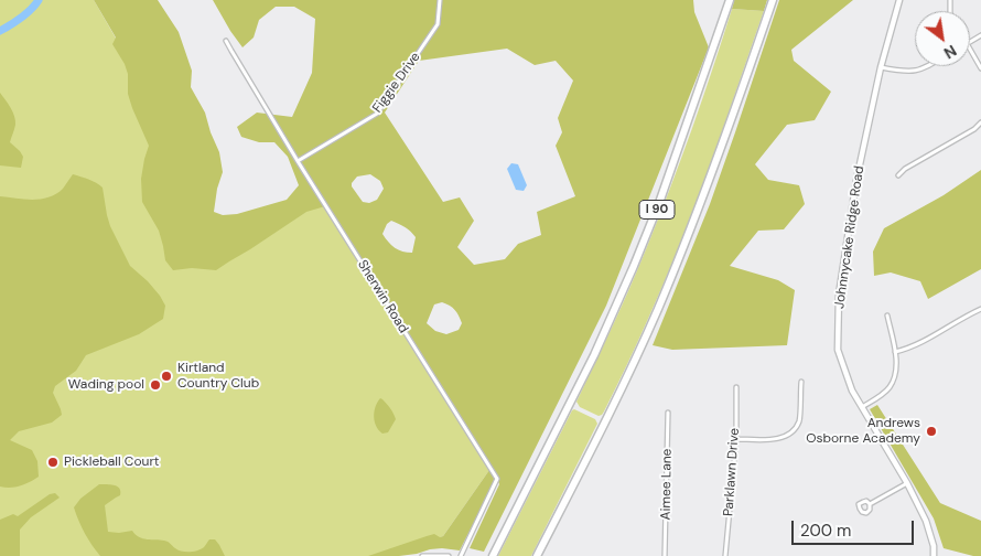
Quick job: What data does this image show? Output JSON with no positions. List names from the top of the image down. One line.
{"streets":{"highway":["I 90"],"main road":["Johnnycake Ridge Road"],"street":["Figgie Drive","Sherwin Road","Parklawn Drive","Aimee Lane"]},"crossings":[["Figgie Drive","Sherwin Road"]],"places":["Kirtland Country Club","Wading pool","Andrews Osborne Academy","Pickleball Court"],"scale_bar":"200 m","north":"bottom right"}
